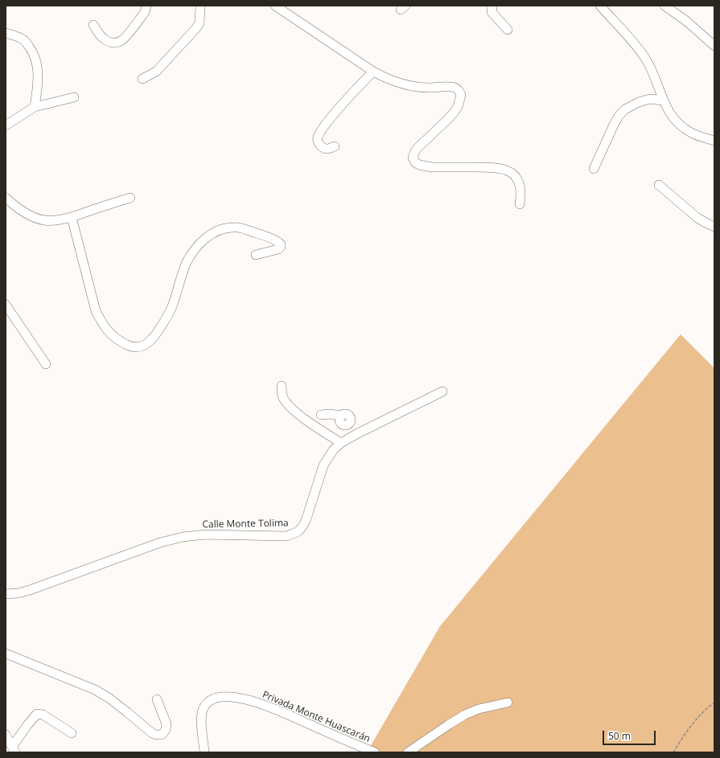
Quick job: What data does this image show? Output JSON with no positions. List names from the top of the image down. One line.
{"streets":{"street":["Calle Monte Tolima","Privada Monte Huascarán"]},"scale_bar":"50 m"}
